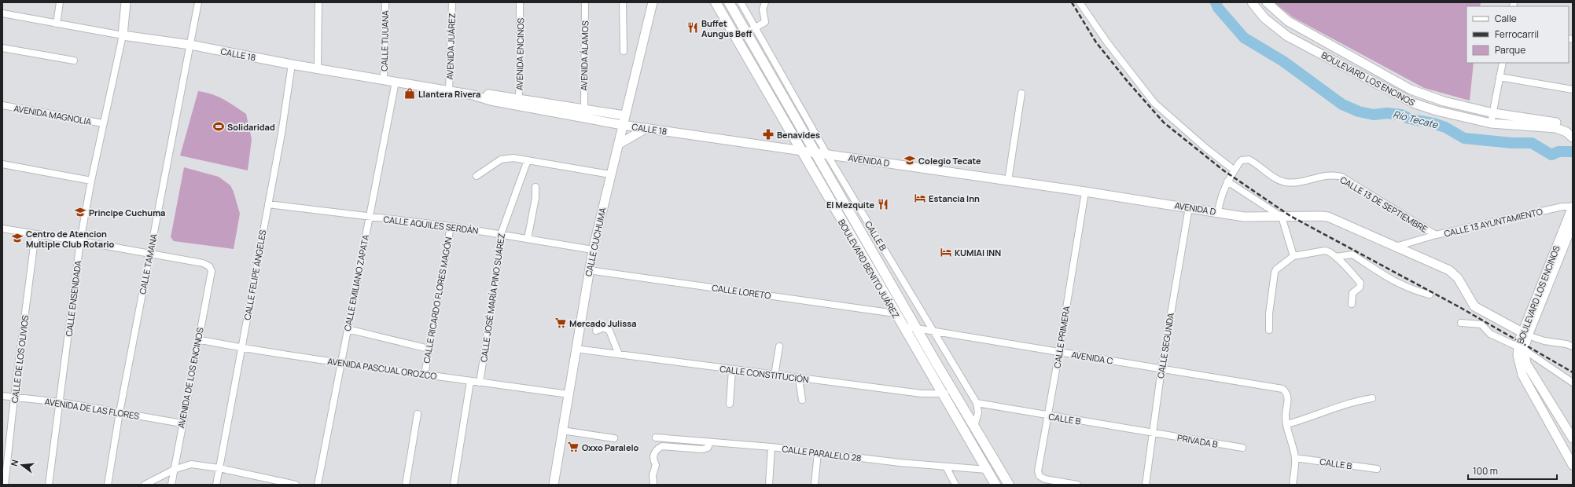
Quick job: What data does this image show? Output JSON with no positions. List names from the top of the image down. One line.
{"streets":{"main road":["BOULEVARD BENITO JUÁREZ"],"street":["CALLE TIJUANA","AVENIDA JUÁREZ","CALLE 18","AVENIDA ENCINOS","AVENIDA ÁLAMOS","BOULEVARD LOS ENCINOS","AVENIDA MAGNOLIA","AVENIDA D","CALLE 13 DE SEPTIEMBRE","CALLE 13 AYUNTAMIENTO","CALLE AQUILES SERDÁN","CALLE B","CALLE CUCHUMA","CALLE TAMANA","CALLE FELIPE ÁNGELES","CALLE EMILIANO ZAPATA","CALLE LORETO","CALLE JOSÉ MARÍA PINO SUÁREZ","CALLE ENSENDADA","CALLE RICARDO FLORES MAGÓN","CALLE PRIMERA","CALLE SEGUNDA","AVENIDA C","CALLE DE LOS OLIVIOS","AVENIDA PASCUAL OROZCO","CALLE CONSTITUCIÓN","AVENIDA DE LOS ENCINOS","AVENIDA DE LAS FLORES","PRIVADA B","CALLE PARALELO 28"]},"crossings":[["CALLE TIJUANA","CALLE 18"],["AVENIDA JUÁREZ","CALLE 18"],["CALLE 18","AVENIDA ENCINOS"],["CALLE 18","AVENIDA ÁLAMOS"],["CALLE 18","AVENIDA D"],["CALLE 18","CALLE B"],["CALLE 18","CALLE CUCHUMA"],["CALLE 18","CALLE TAMANA"],["CALLE 18","BOULEVARD BENITO JUÁREZ"],["CALLE 18","CALLE FELIPE ÁNGELES"],["CALLE 18","CALLE EMILIANO ZAPATA"],["CALLE 18","CALLE ENSENDADA"],["BOULEVARD LOS ENCINOS","AVENIDA D"],["BOULEVARD LOS ENCINOS","CALLE 13 AYUNTAMIENTO"],["AVENIDA MAGNOLIA","CALLE ENSENDADA"],["AVENIDA D","CALLE 13 AYUNTAMIENTO"],["AVENIDA D","CALLE B"],["AVENIDA D","CALLE PRIMERA"],["AVENIDA D","CALLE SEGUNDA"],["CALLE 13 DE SEPTIEMBRE","CALLE 13 AYUNTAMIENTO"],["CALLE AQUILES SERDÁN","CALLE CUCHUMA"],["CALLE AQUILES SERDÁN","CALLE FELIPE ÁNGELES"],["CALLE AQUILES SERDÁN","CALLE EMILIANO ZAPATA"],["CALLE AQUILES SERDÁN","CALLE JOSÉ MARÍA PINO SUÁREZ"],["CALLE AQUILES SERDÁN","CALLE RICARDO FLORES MAGÓN"],["CALLE B","CALLE PRIMERA"],["CALLE B","CALLE SEGUNDA"],["CALLE B","AVENIDA C"],["CALLE B","PRIVADA B"],["CALLE CUCHUMA","CALLE LORETO"],["CALLE CUCHUMA","AVENIDA PASCUAL OROZCO"],["CALLE CUCHUMA","CALLE CONSTITUCIÓN"],["CALLE TAMANA","AVENIDA DE LOS ENCINOS"],["CALLE TAMANA","AVENIDA DE LAS FLORES"],["BOULEVARD BENITO JUÁREZ","CALLE LORETO"],["BOULEVARD BENITO JUÁREZ","AVENIDA C"],["BOULEVARD BENITO JUÁREZ","CALLE CONSTITUCIÓN"],["BOULEVARD BENITO JUÁREZ","CALLE PARALELO 28"],["CALLE FELIPE ÁNGELES","AVENIDA PASCUAL OROZCO"],["CALLE EMILIANO ZAPATA","AVENIDA PASCUAL OROZCO"],["CALLE JOSÉ MARÍA PINO SUÁREZ","AVENIDA PASCUAL OROZCO"],["CALLE ENSENDADA","AVENIDA DE LAS FLORES"],["CALLE RICARDO FLORES MAGÓN","AVENIDA PASCUAL OROZCO"],["CALLE PRIMERA","AVENIDA C"],["CALLE SEGUNDA","AVENIDA C"],["CALLE SEGUNDA","PRIVADA B"],["CALLE DE LOS OLIVIOS","AVENIDA DE LAS FLORES"],["AVENIDA PASCUAL OROZCO","AVENIDA DE LOS ENCINOS"],["AVENIDA DE LOS ENCINOS","AVENIDA DE LAS FLORES"]],"water":["Río Tecate"],"places":{"restaurant":["Buffet Aungus Beff","El Mezquite"],"shop":["Llantera Rivera"],"sports":["Solidaridad"],"pharmacy":["Benavides"],"school or university":["Colegio Tecate","Principe Cuchuma","Centro de Atencion Multiple Club Rotario"],"hotel":["Estancia Inn","KUMIAI INN"],"supermarket":["Mercado Julissa","Oxxo Paralelo"]},"legend":["Calle","Ferrocarril","Parque"],"scale_bar":"100 m","north":"left"}
